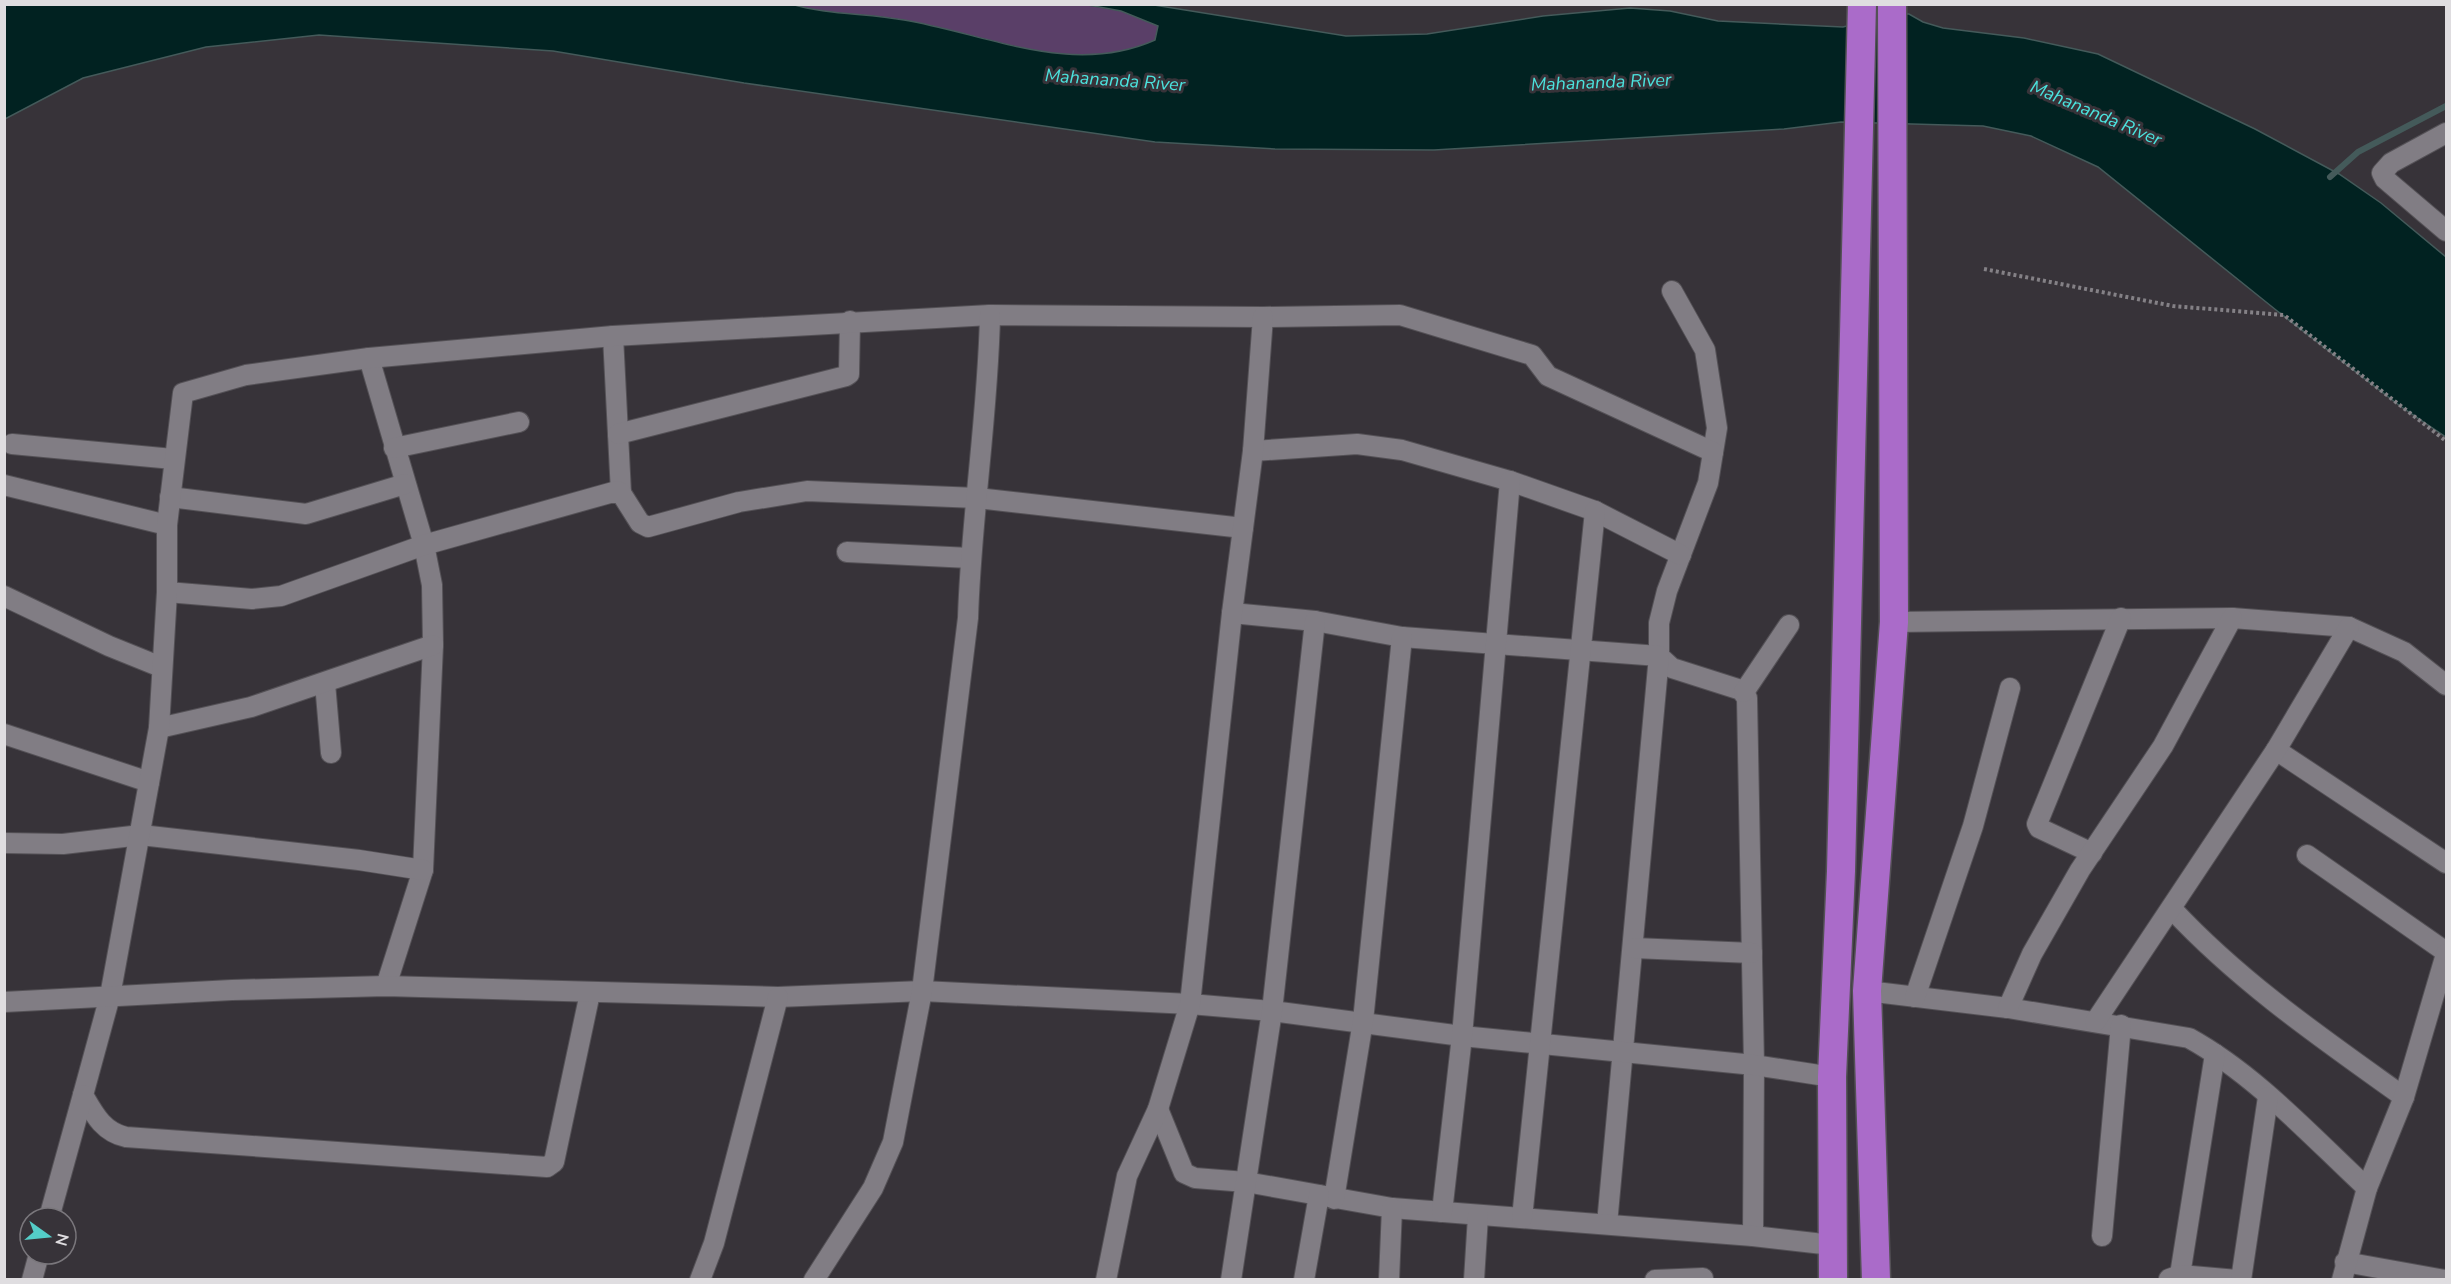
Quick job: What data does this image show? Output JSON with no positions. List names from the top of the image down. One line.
{"water":["Mahananda River"],"north":"right"}
